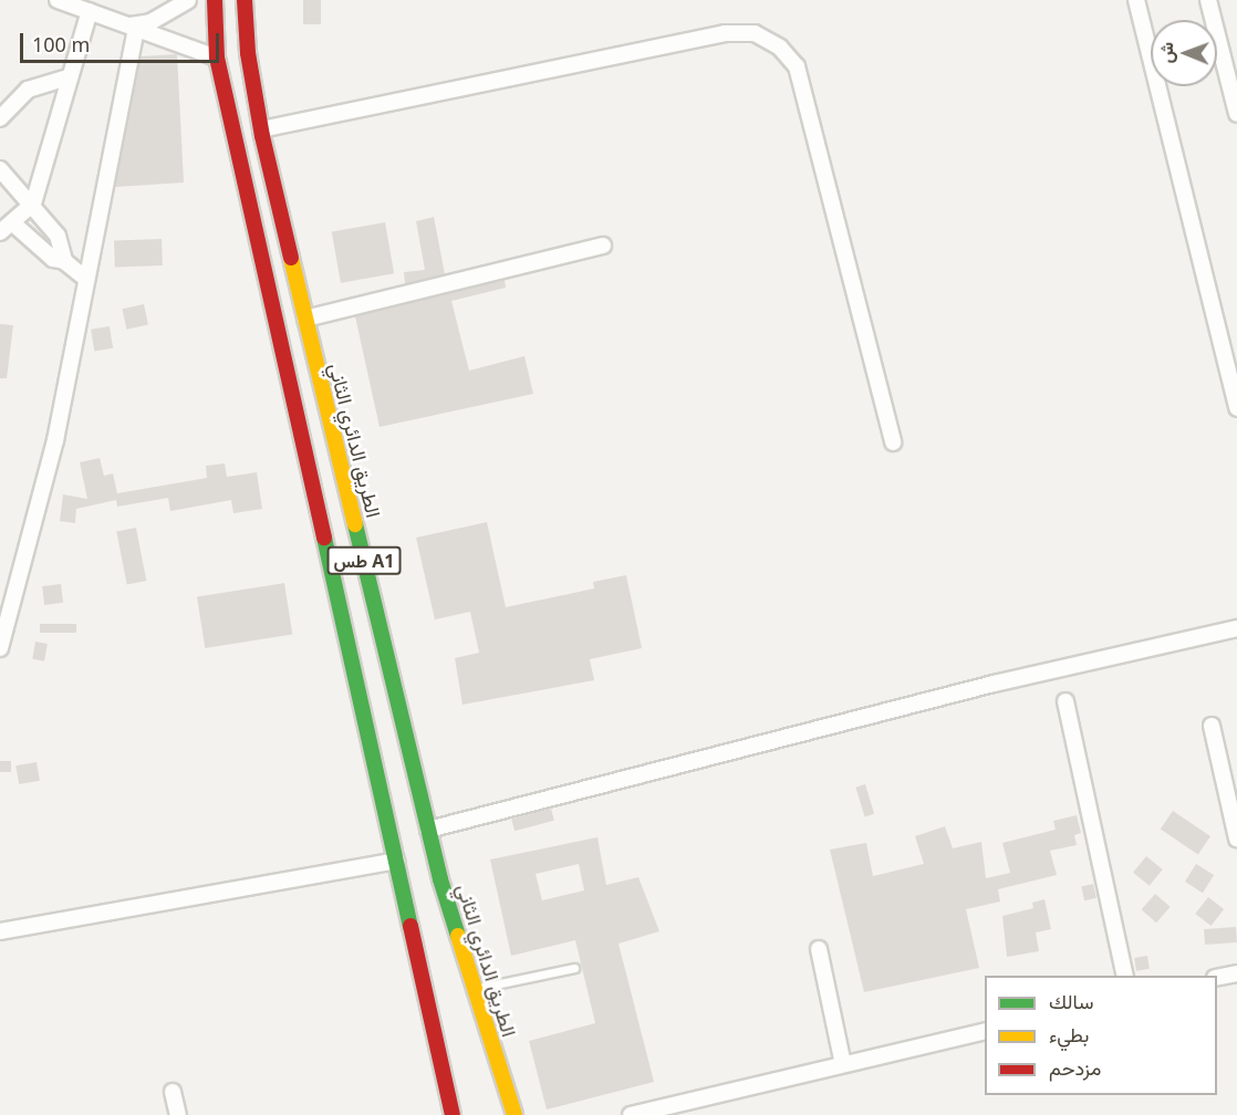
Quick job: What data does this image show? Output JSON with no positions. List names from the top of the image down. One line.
{"streets":{"highway":["الطريق الدائري الثاني","طس A1"]},"legend":["سالك","بطيء","مزدحم"],"scale_bar":"100 m","north":"left"}
